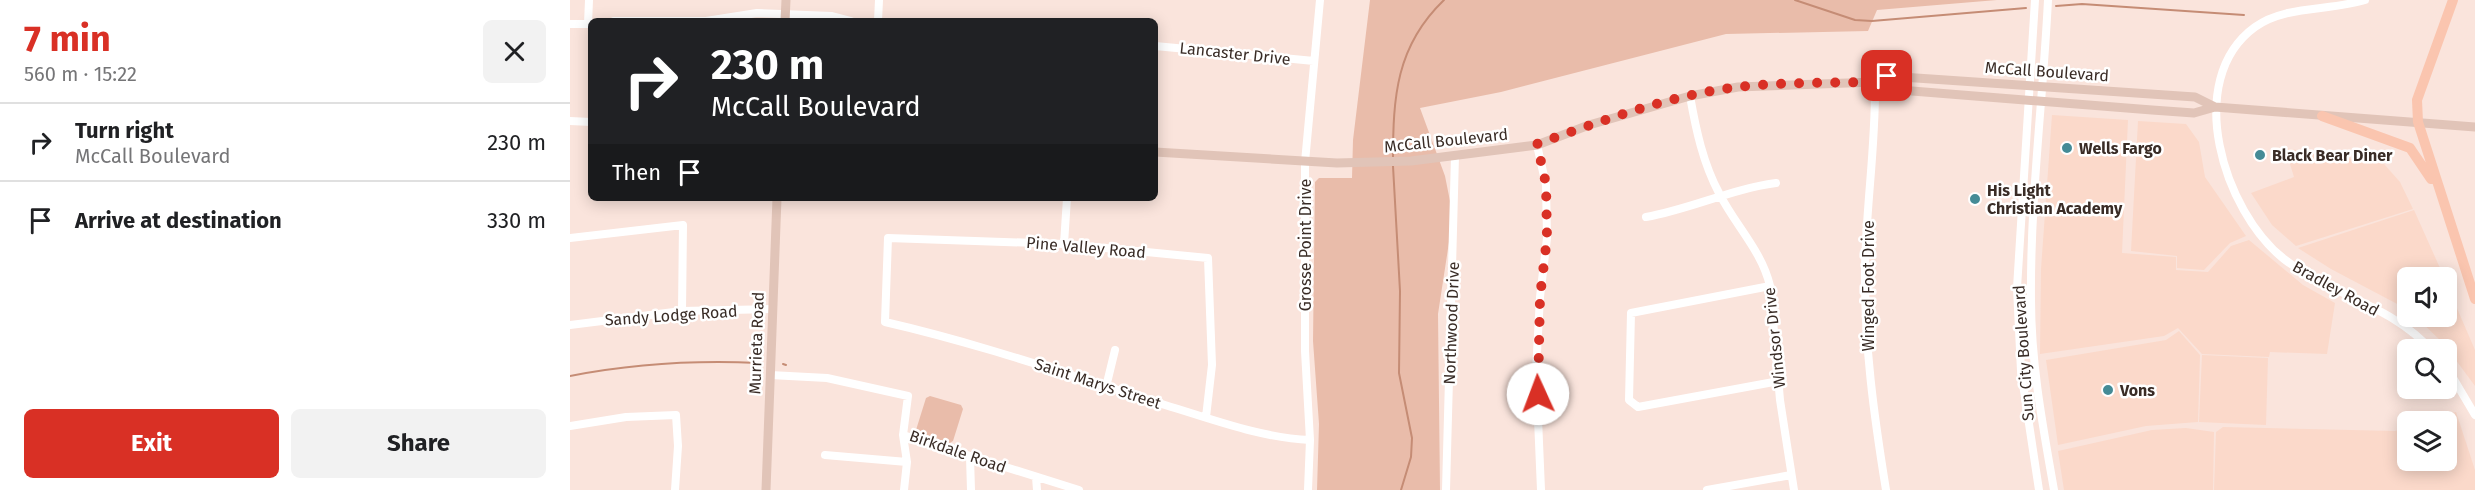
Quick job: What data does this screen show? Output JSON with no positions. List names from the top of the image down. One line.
{"streets":{"main road":["McCall Boulevard","Murrieta Road"],"street":["Lancaster Drive","Grosse Point Drive","Pine Valley Road","Winged Foot Drive","Bradley Road","Sandy Lodge Road","Northwood Drive","Windsor Drive","Sun City Boulevard","Saint Marys Street","Birkdale Road"]},"crossings":[["Lancaster Drive","Grosse Point Drive"],["McCall Boulevard","Grosse Point Drive"],["McCall Boulevard","Winged Foot Drive"],["McCall Boulevard","Bradley Road"],["McCall Boulevard","Northwood Drive"],["McCall Boulevard","Windsor Drive"],["McCall Boulevard","Sun City Boulevard"],["Grosse Point Drive","Saint Marys Street"],["Pine Valley Road","Saint Marys Street"],["Sandy Lodge Road","Murrieta Road"],["Murrieta Road","Birkdale Road"]],"places":["Wells Fargo","Black Bear Diner","His Light Christian Academy","Vons"],"page":{"heading":["7 min","560 m · 15:22"],"turn":["230 m","McCall Boulevard"],"list":[{"name":"Turn right","note":"McCall Boulevard","value":"230 m"},{"name":"Arrive at destination","value":"330 m"}],"then":"Then","buttons":["Exit","Share"]}}
